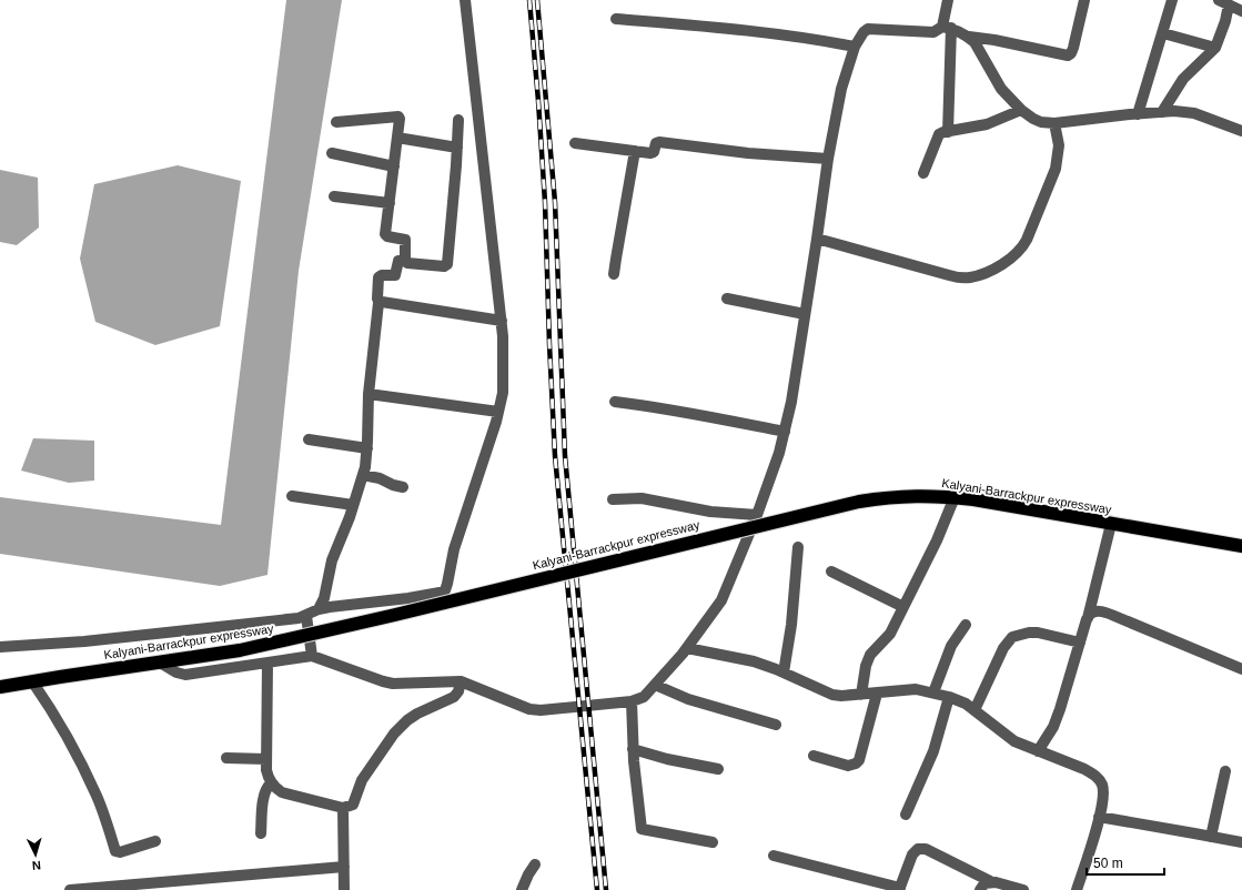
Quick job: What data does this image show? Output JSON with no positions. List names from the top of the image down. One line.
{"streets":{"highway":["Kalyani-Barrackpur expressway"]},"scale_bar":"50 m","north":"bottom"}
